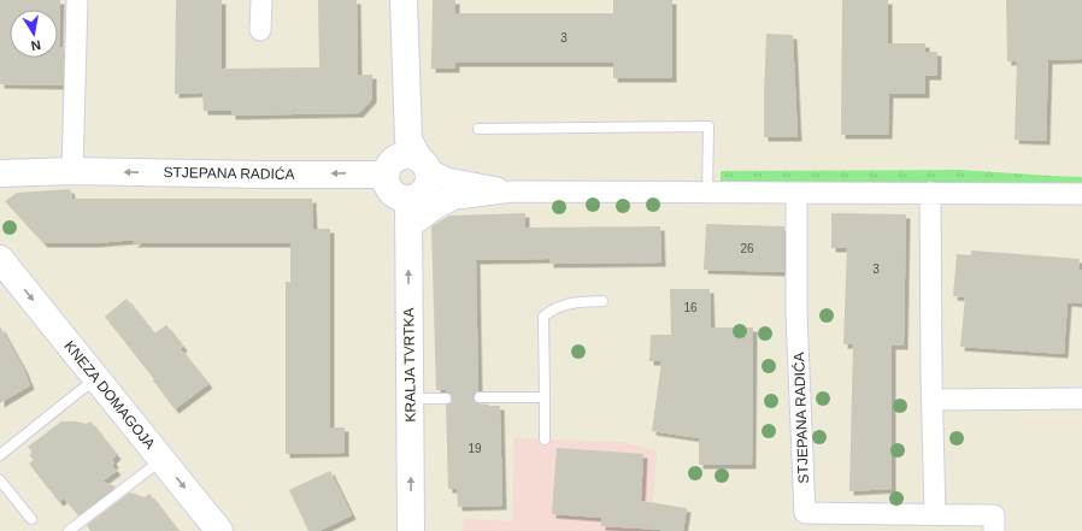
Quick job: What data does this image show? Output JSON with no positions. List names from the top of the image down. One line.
{"streets":{"street":["STJEPANA RADIĆA","KRALJA TVRTKA","KNEZA DOMAGOJA"]},"crossings":[["STJEPANA RADIĆA","KRALJA TVRTKA"]],"one_way":["KRALJA TVRTKA","KNEZA DOMAGOJA"],"house_numbers":["3","26","3","16","19"],"north":"bottom"}
